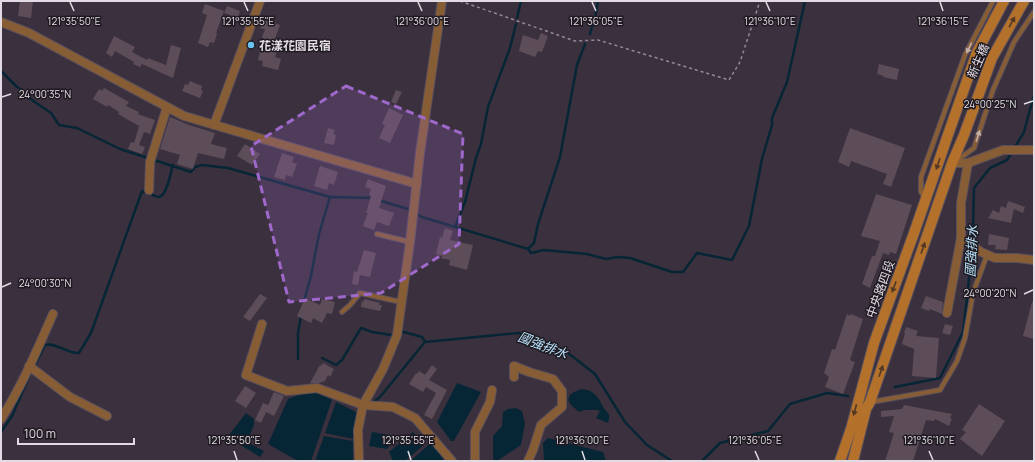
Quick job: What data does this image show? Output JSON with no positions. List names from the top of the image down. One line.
{"streets":{"street":["新生橋","中央路四段"]},"crossings":[["新生橋","中央路四段"]],"water":["國強排水"],"places":["花漾花園民宿"],"scale_bar":"100 m","coordinates":["121°36'10\"E","121°35'50\"E","121°35'55\"E","121°36'00\"E","121°36'05\"E","121°36'15\"E","24°00'35\"N","24°00'25\"N","24°00'30\"N","24°00'20\"N"]}
